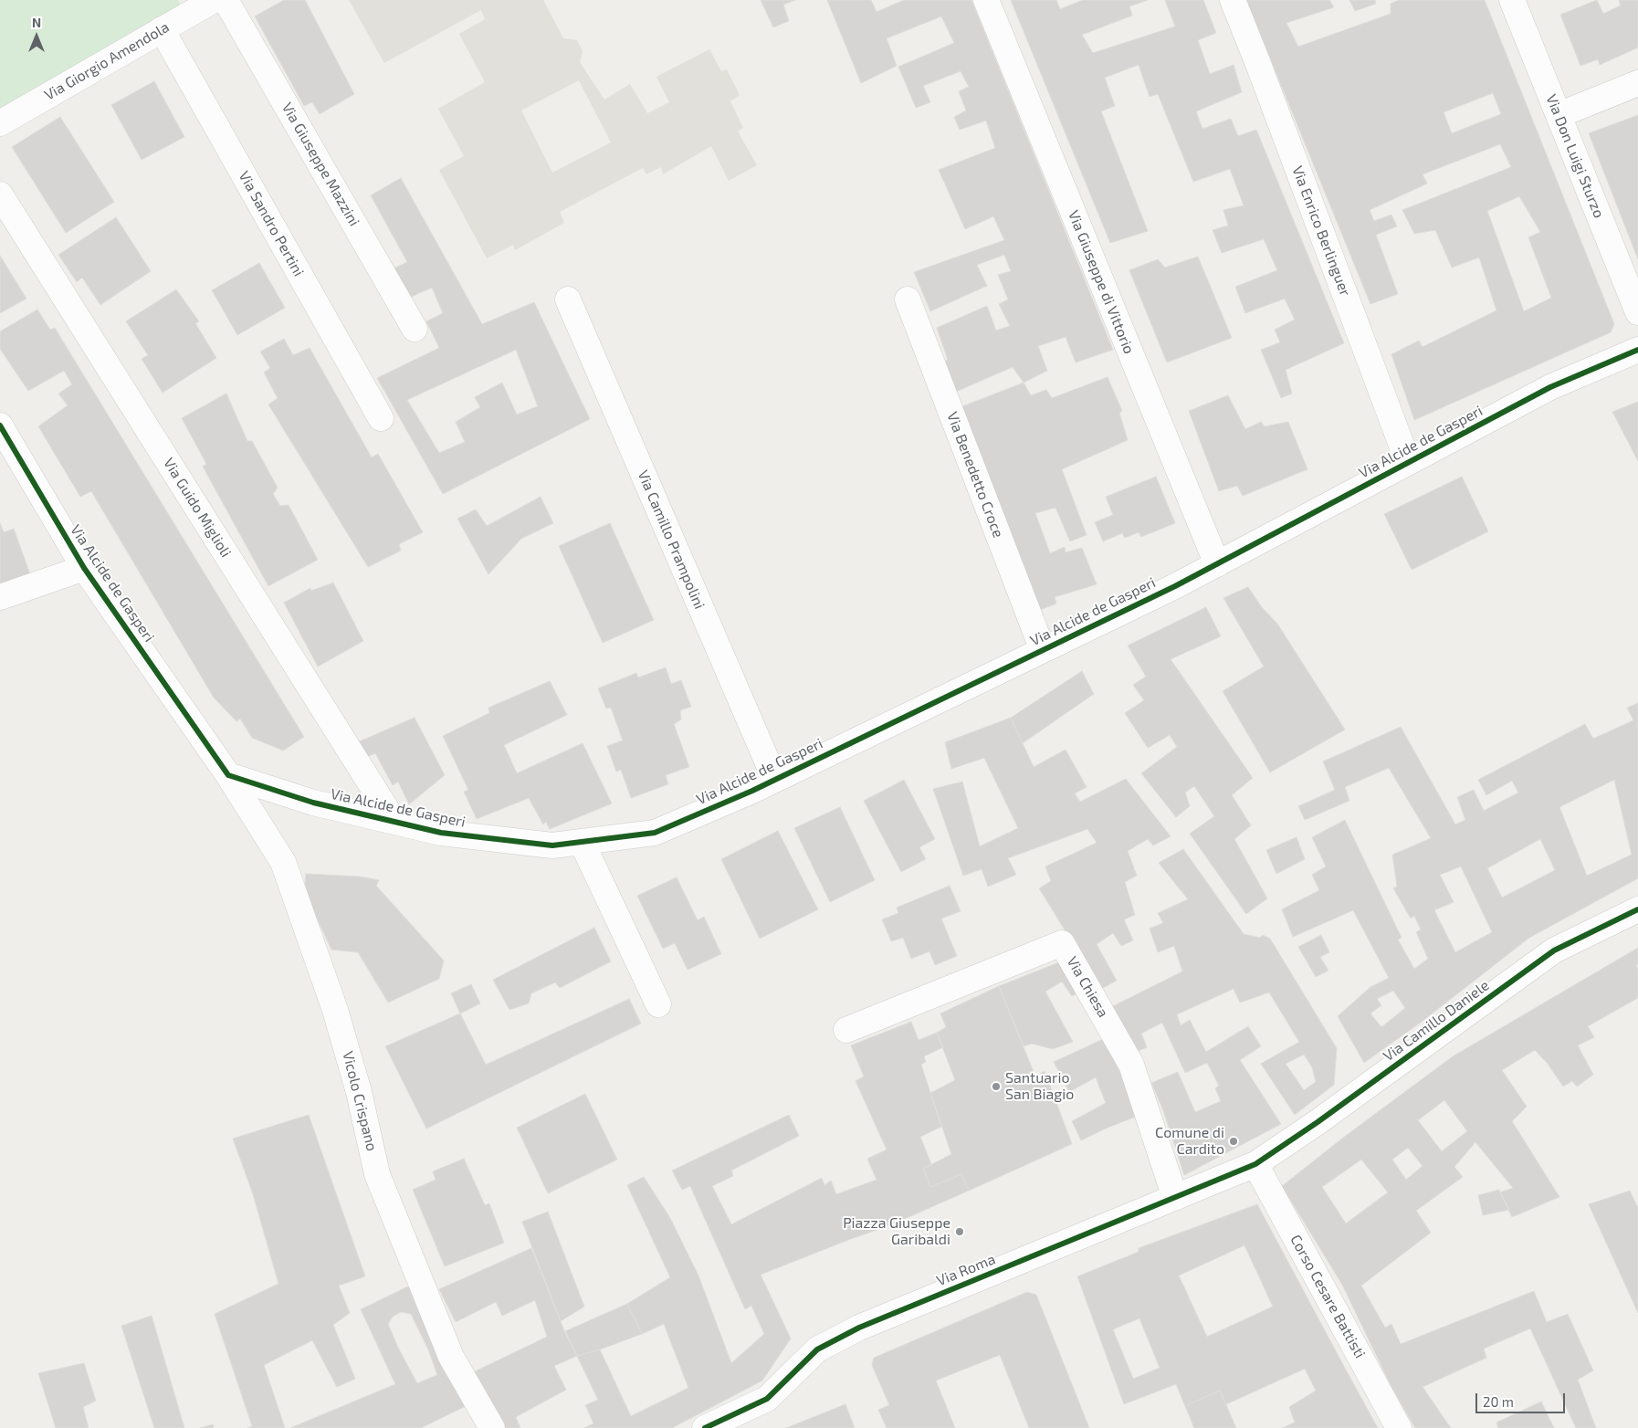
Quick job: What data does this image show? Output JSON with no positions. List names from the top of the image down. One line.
{"streets":{"street":["Via Giorgio Amendola","Via Don Luigi Sturzo","Via Giuseppe Mazzini","Via Sandro Pertini","Via Enrico Berlinguer","Via Giuseppe di Vittorio","Via Alcide de Gasperi","Via Benedetto Croce","Via Guido Miglioli","Via Camillo Prampolini","Via Chiesa","Via Camillo Daniele","Vicolo Crispano","Via Roma","Corso Cesare Battisti"]},"crossings":[["Via Giorgio Amendola","Via Sandro Pertini"],["Via Enrico Berlinguer","Via Alcide de Gasperi"],["Via Giuseppe di Vittorio","Via Alcide de Gasperi"],["Via Alcide de Gasperi","Via Benedetto Croce"],["Via Alcide de Gasperi","Via Guido Miglioli"],["Via Alcide de Gasperi","Via Camillo Prampolini"],["Via Alcide de Gasperi","Vicolo Crispano"],["Via Chiesa","Via Roma"],["Via Camillo Daniele","Via Roma"],["Via Camillo Daniele","Corso Cesare Battisti"],["Via Roma","Corso Cesare Battisti"]],"places":["Santuario San Biagio","Comune di Cardito","Piazza Giuseppe Garibaldi"],"scale_bar":"20 m","north":"top"}
